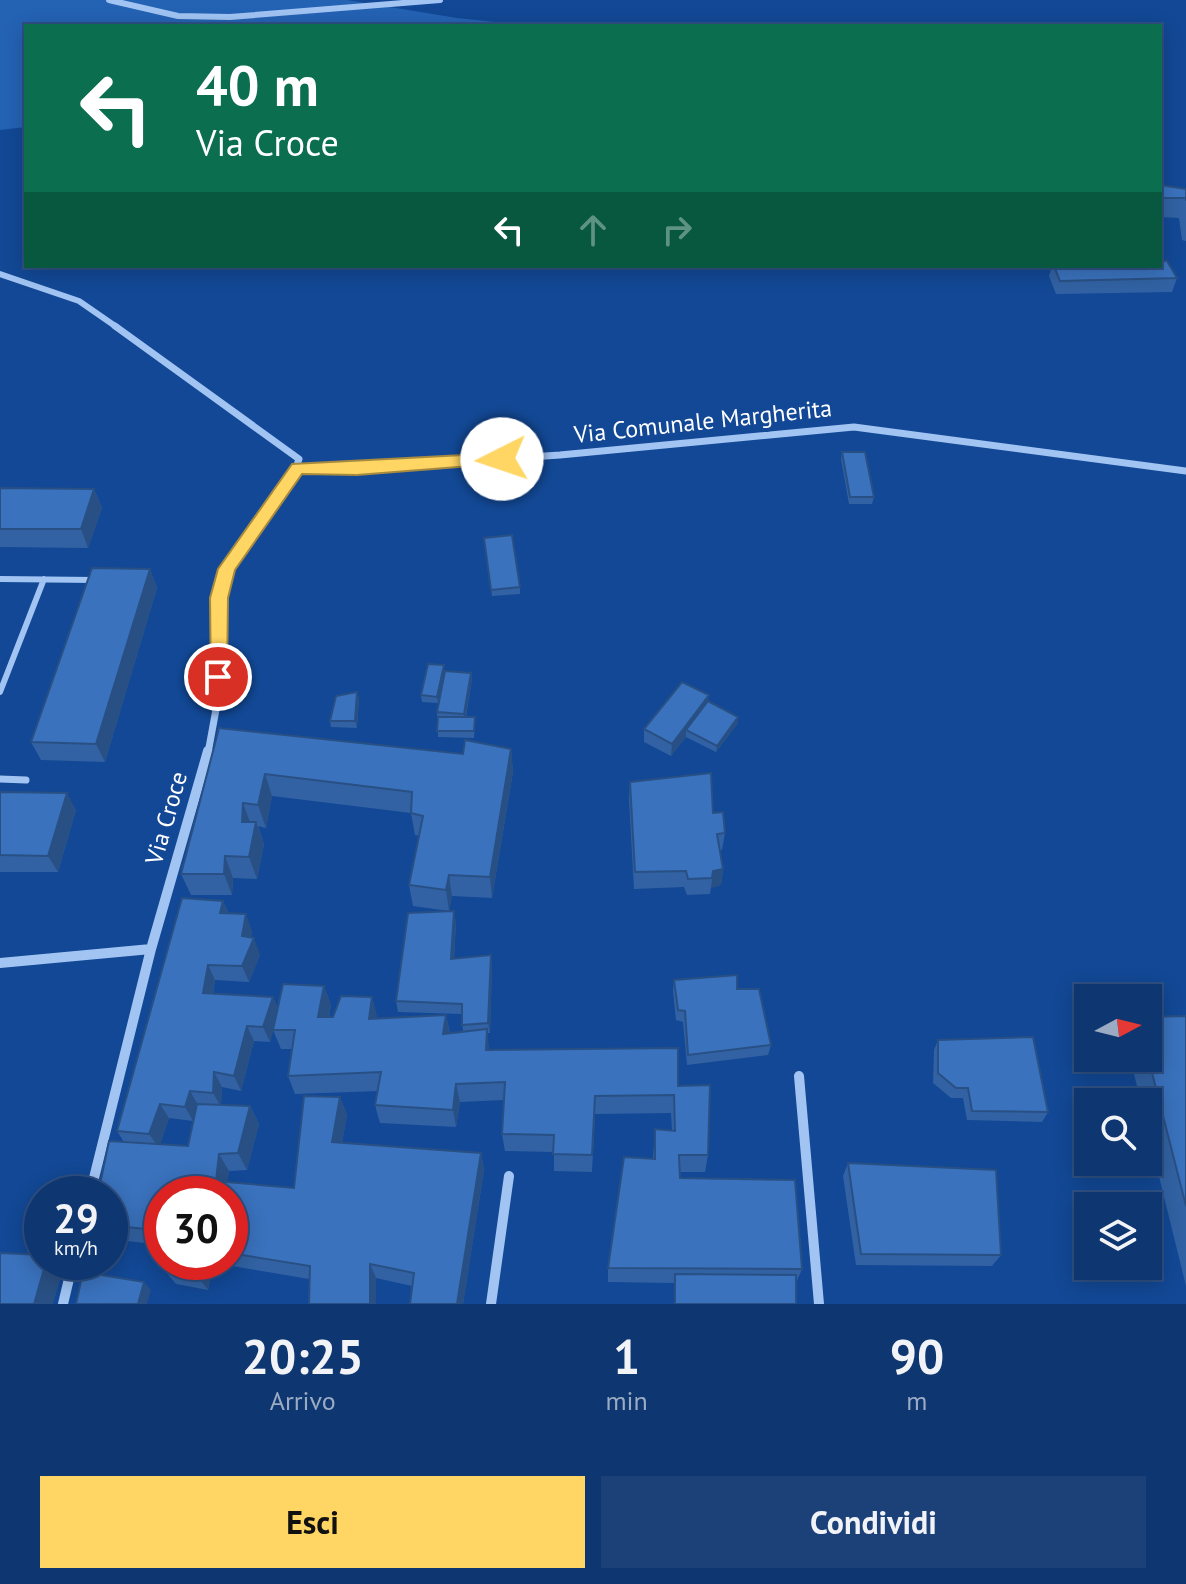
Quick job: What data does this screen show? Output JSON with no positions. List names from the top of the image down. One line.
{"streets":{"street":["Via Comunale Margherita","Via Croce"]},"crossings":[["Via Comunale Margherita","Via Croce"]],"north":"right","page":{"turn":["40 m","Via Croce"],"speed":"29 km/h","limit":"30","eta":["20:25","Arrivo","1","min","90","m"],"buttons":["Esci","Condividi"]}}
